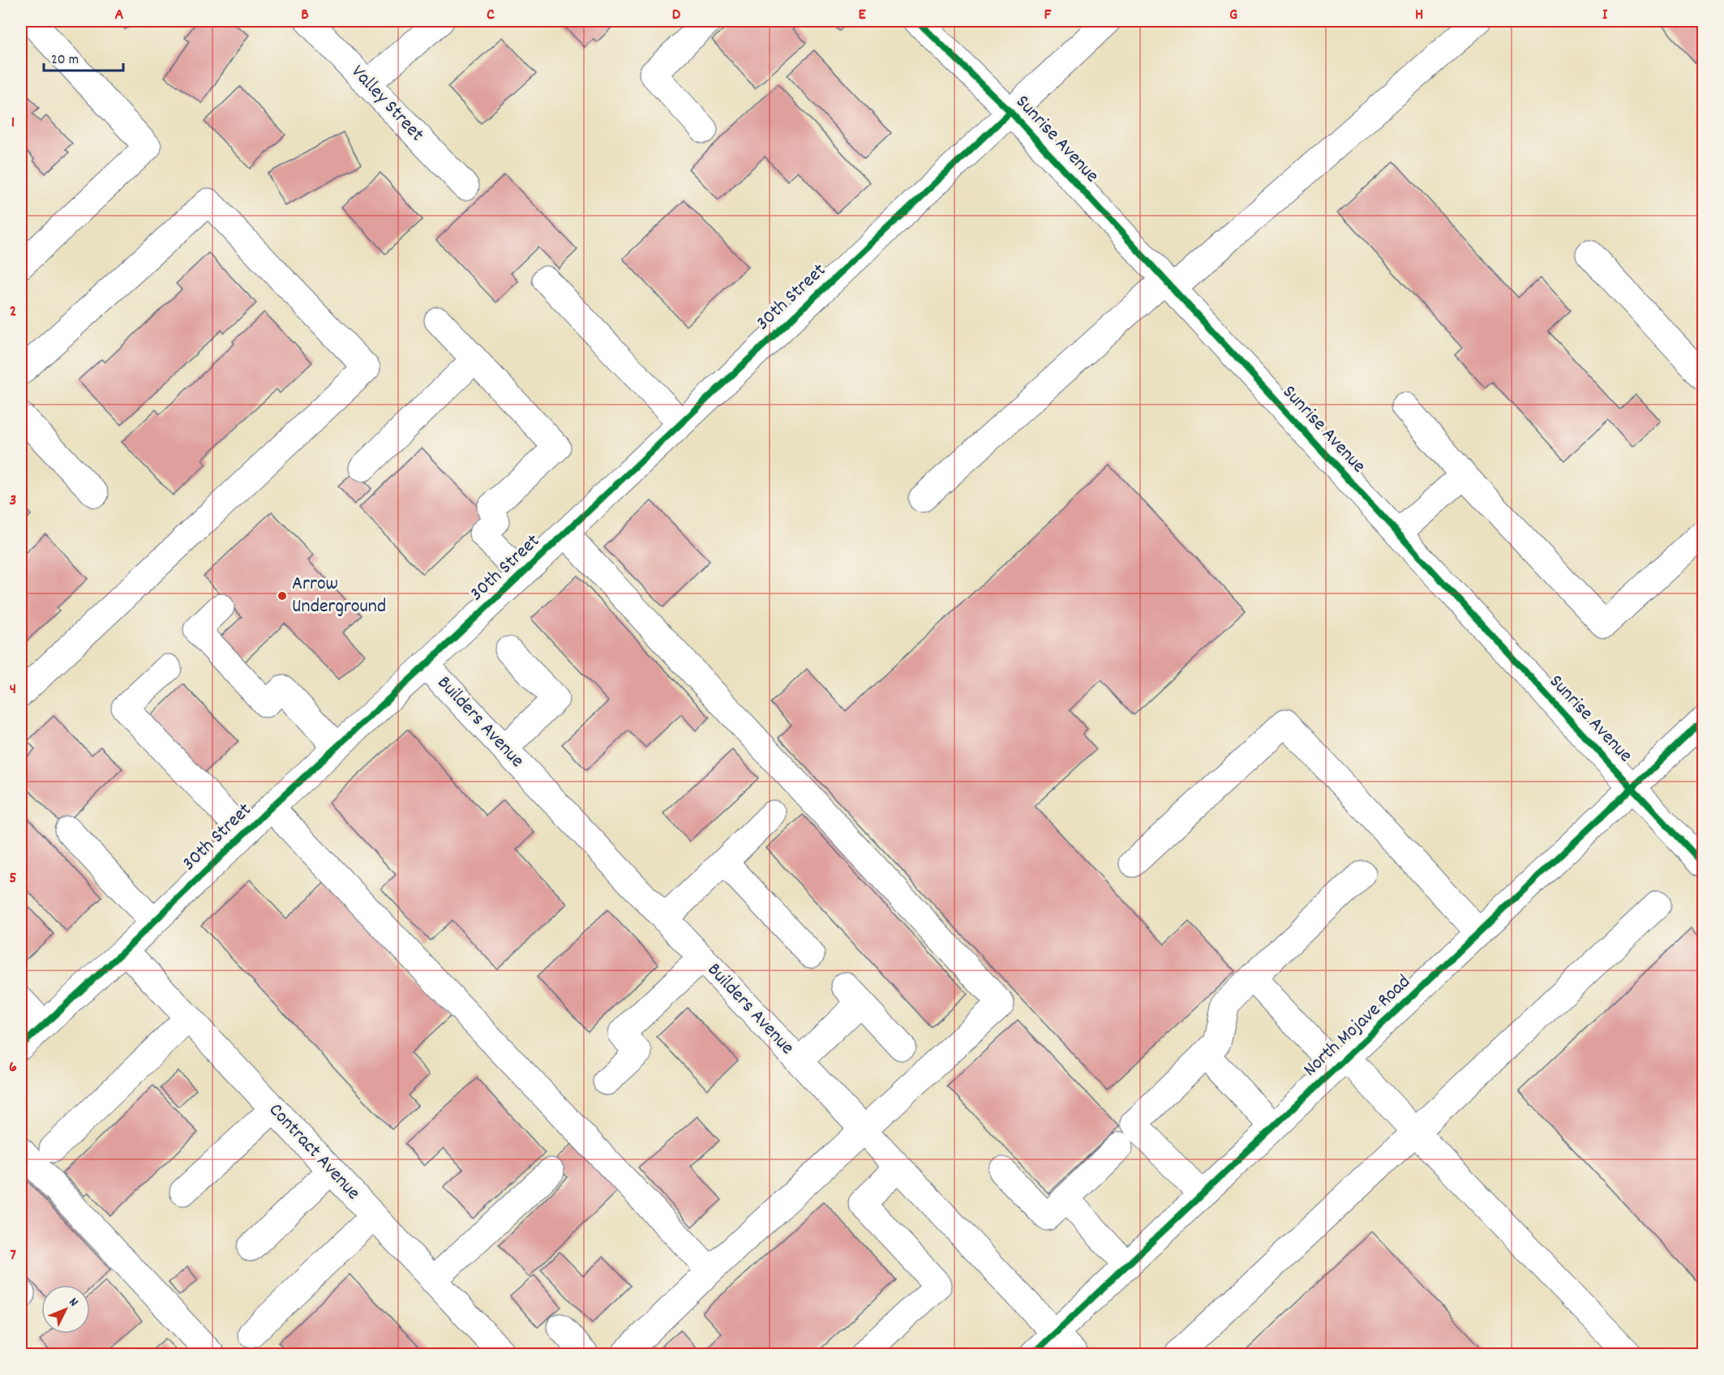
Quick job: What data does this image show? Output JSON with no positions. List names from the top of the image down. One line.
{"streets":{"street":["Valley Street","Sunrise Avenue","30th Street","Builders Avenue","North Mojave Road","Contract Avenue"]},"crossings":[["Sunrise Avenue","30th Street"],["Sunrise Avenue","North Mojave Road"],["30th Street","Builders Avenue"],["30th Street","Contract Avenue"],["Builders Avenue","North Mojave Road"]],"places":["Arrow Underground"],"scale_bar":"20 m","north":"top right","grid":{"columns":["A","B","C","D","E","F","G","H","I"],"rows":["1","2","3","4","5","6","7"]}}
